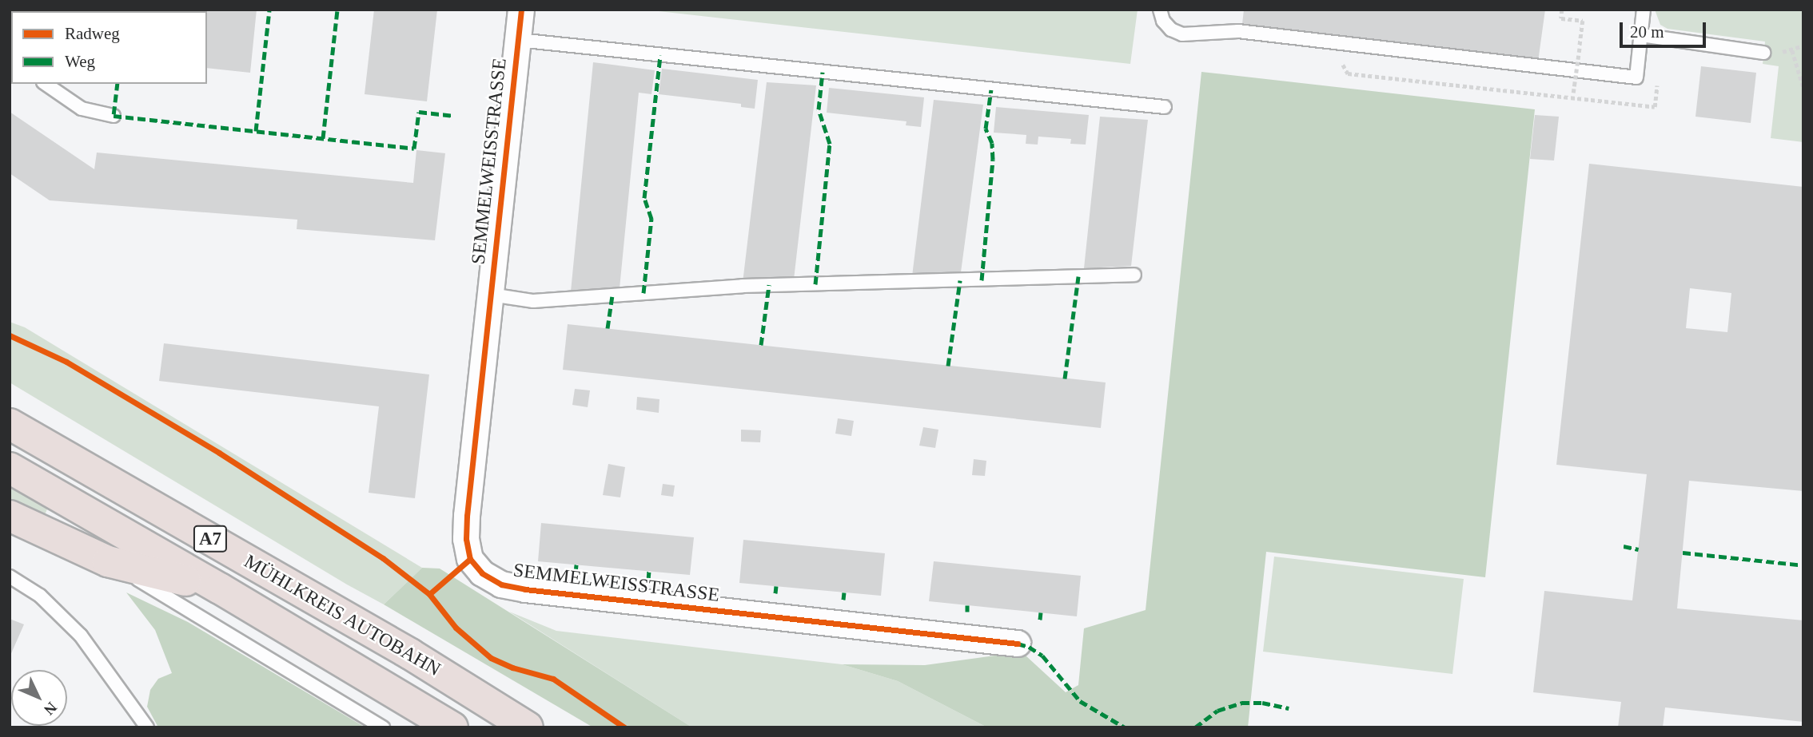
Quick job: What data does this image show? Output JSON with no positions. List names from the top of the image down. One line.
{"streets":{"highway":["A7","MÜHLKREIS AUTOBAHN"],"street":["SEMMELWEISSTRASSE"]},"legend":["Radweg","Weg"],"scale_bar":"20 m","north":"bottom right"}
